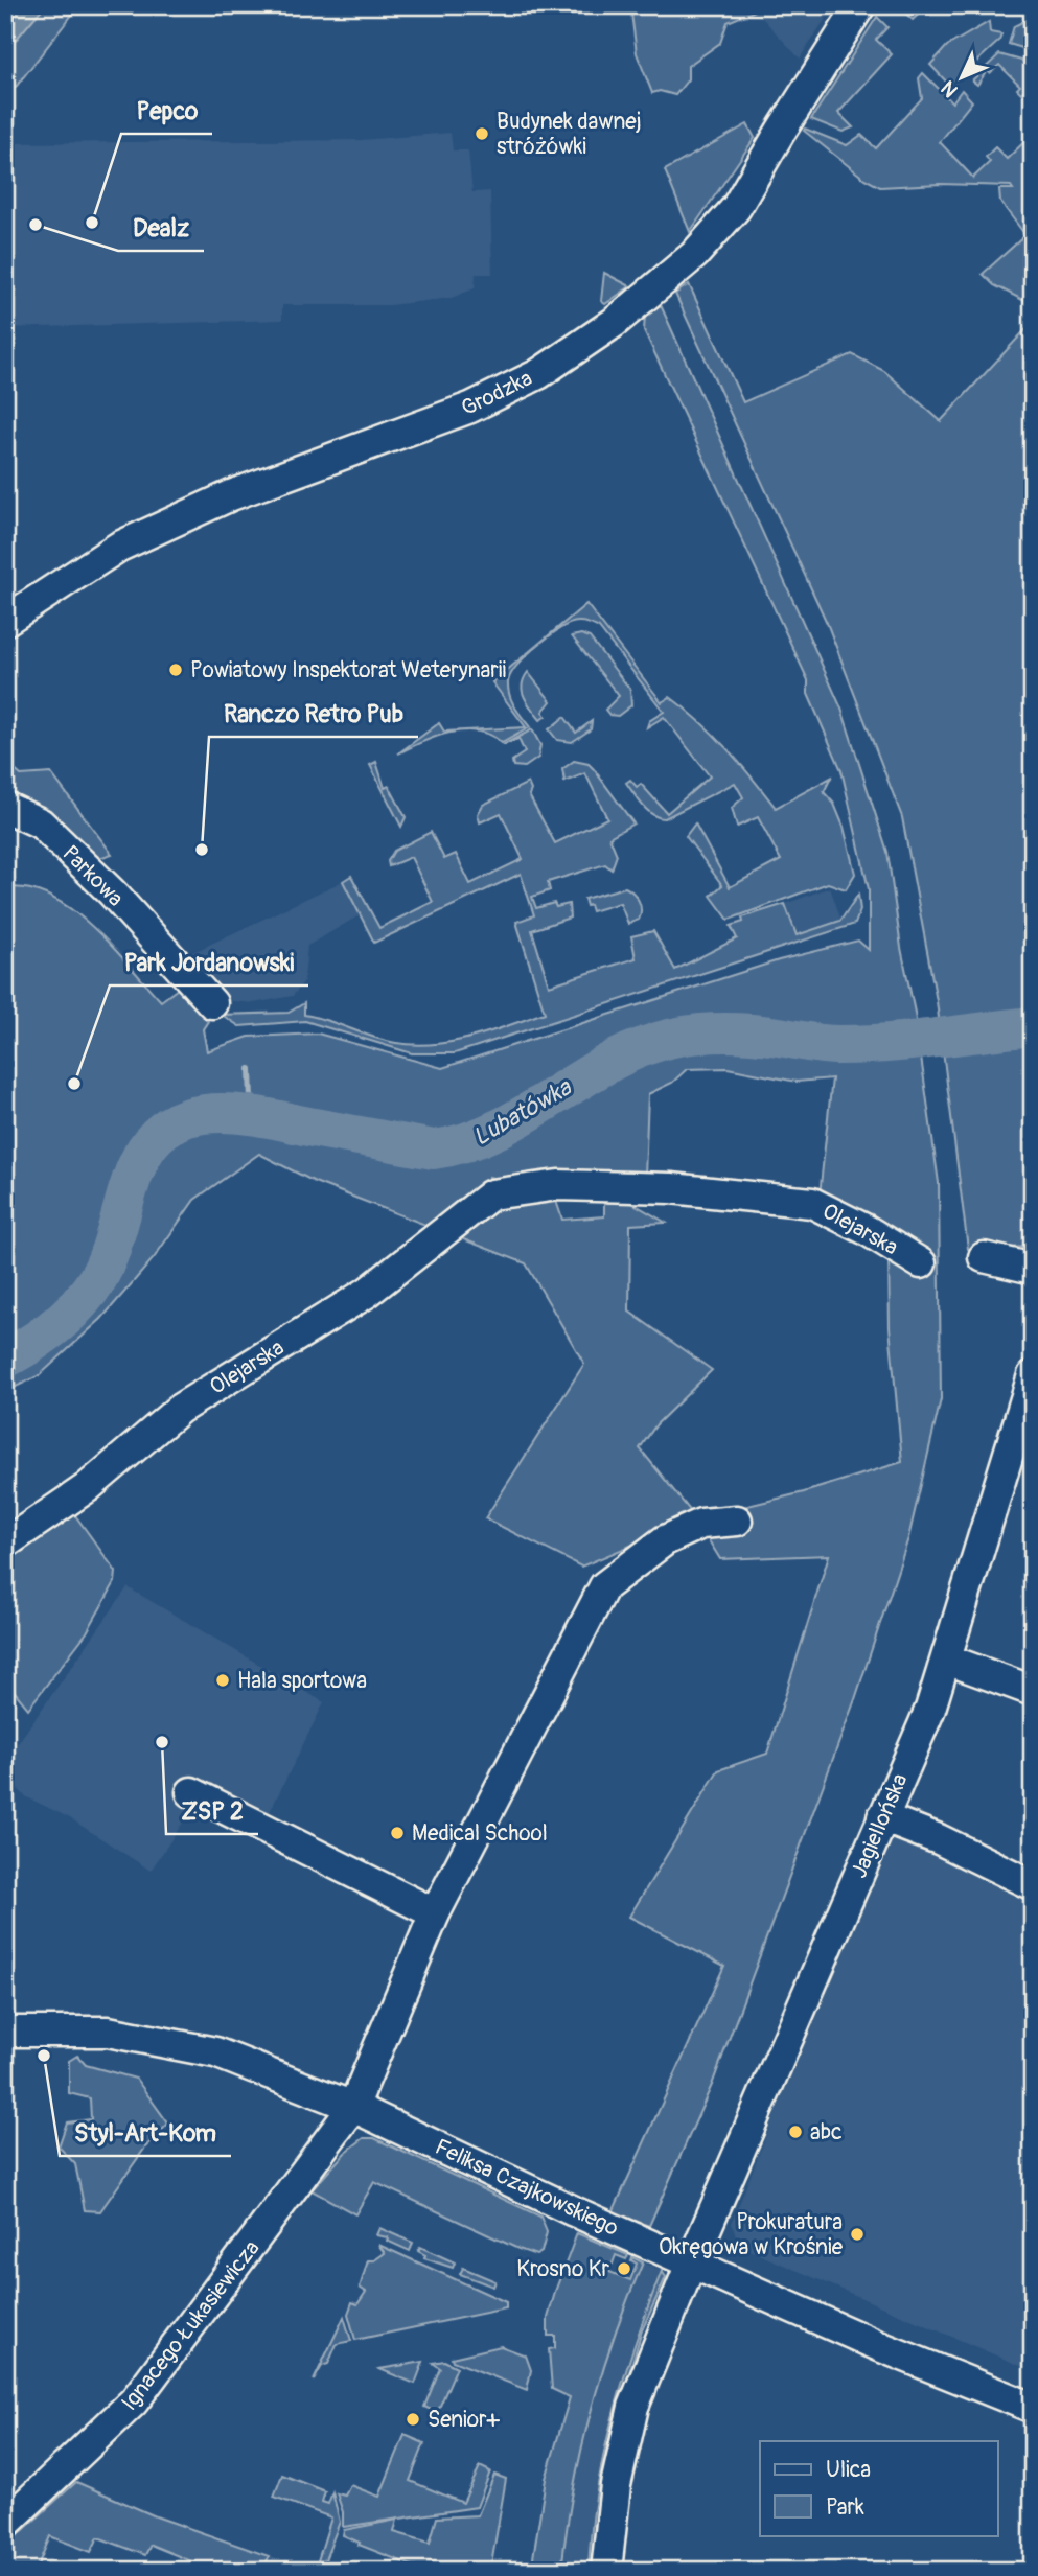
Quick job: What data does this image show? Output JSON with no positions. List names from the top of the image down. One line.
{"streets":{"street":["Grodzka","Parkowa","Olejarska","Jagiellońska","Feliksa Czajkowskiego","Ignacego Łukasiewicza"]},"crossings":[["Jagiellońska","Feliksa Czajkowskiego"],["Feliksa Czajkowskiego","Ignacego Łukasiewicza"]],"water":["Lubatówka"],"places":["Budynek dawnej stróżówki","Pepco","Dealz","Powiatowy Inspektorat Weterynarii","Ranczo Retro Pub","Park Jordanowski","Hala sportowa","ZSP 2","Medical School","Styl-Art-Kom","abc","Prokuratura Okręgowa w Krośnie","Krosno Kr","Senior+"],"legend":["Ulica","Park"],"north":"bottom left"}
